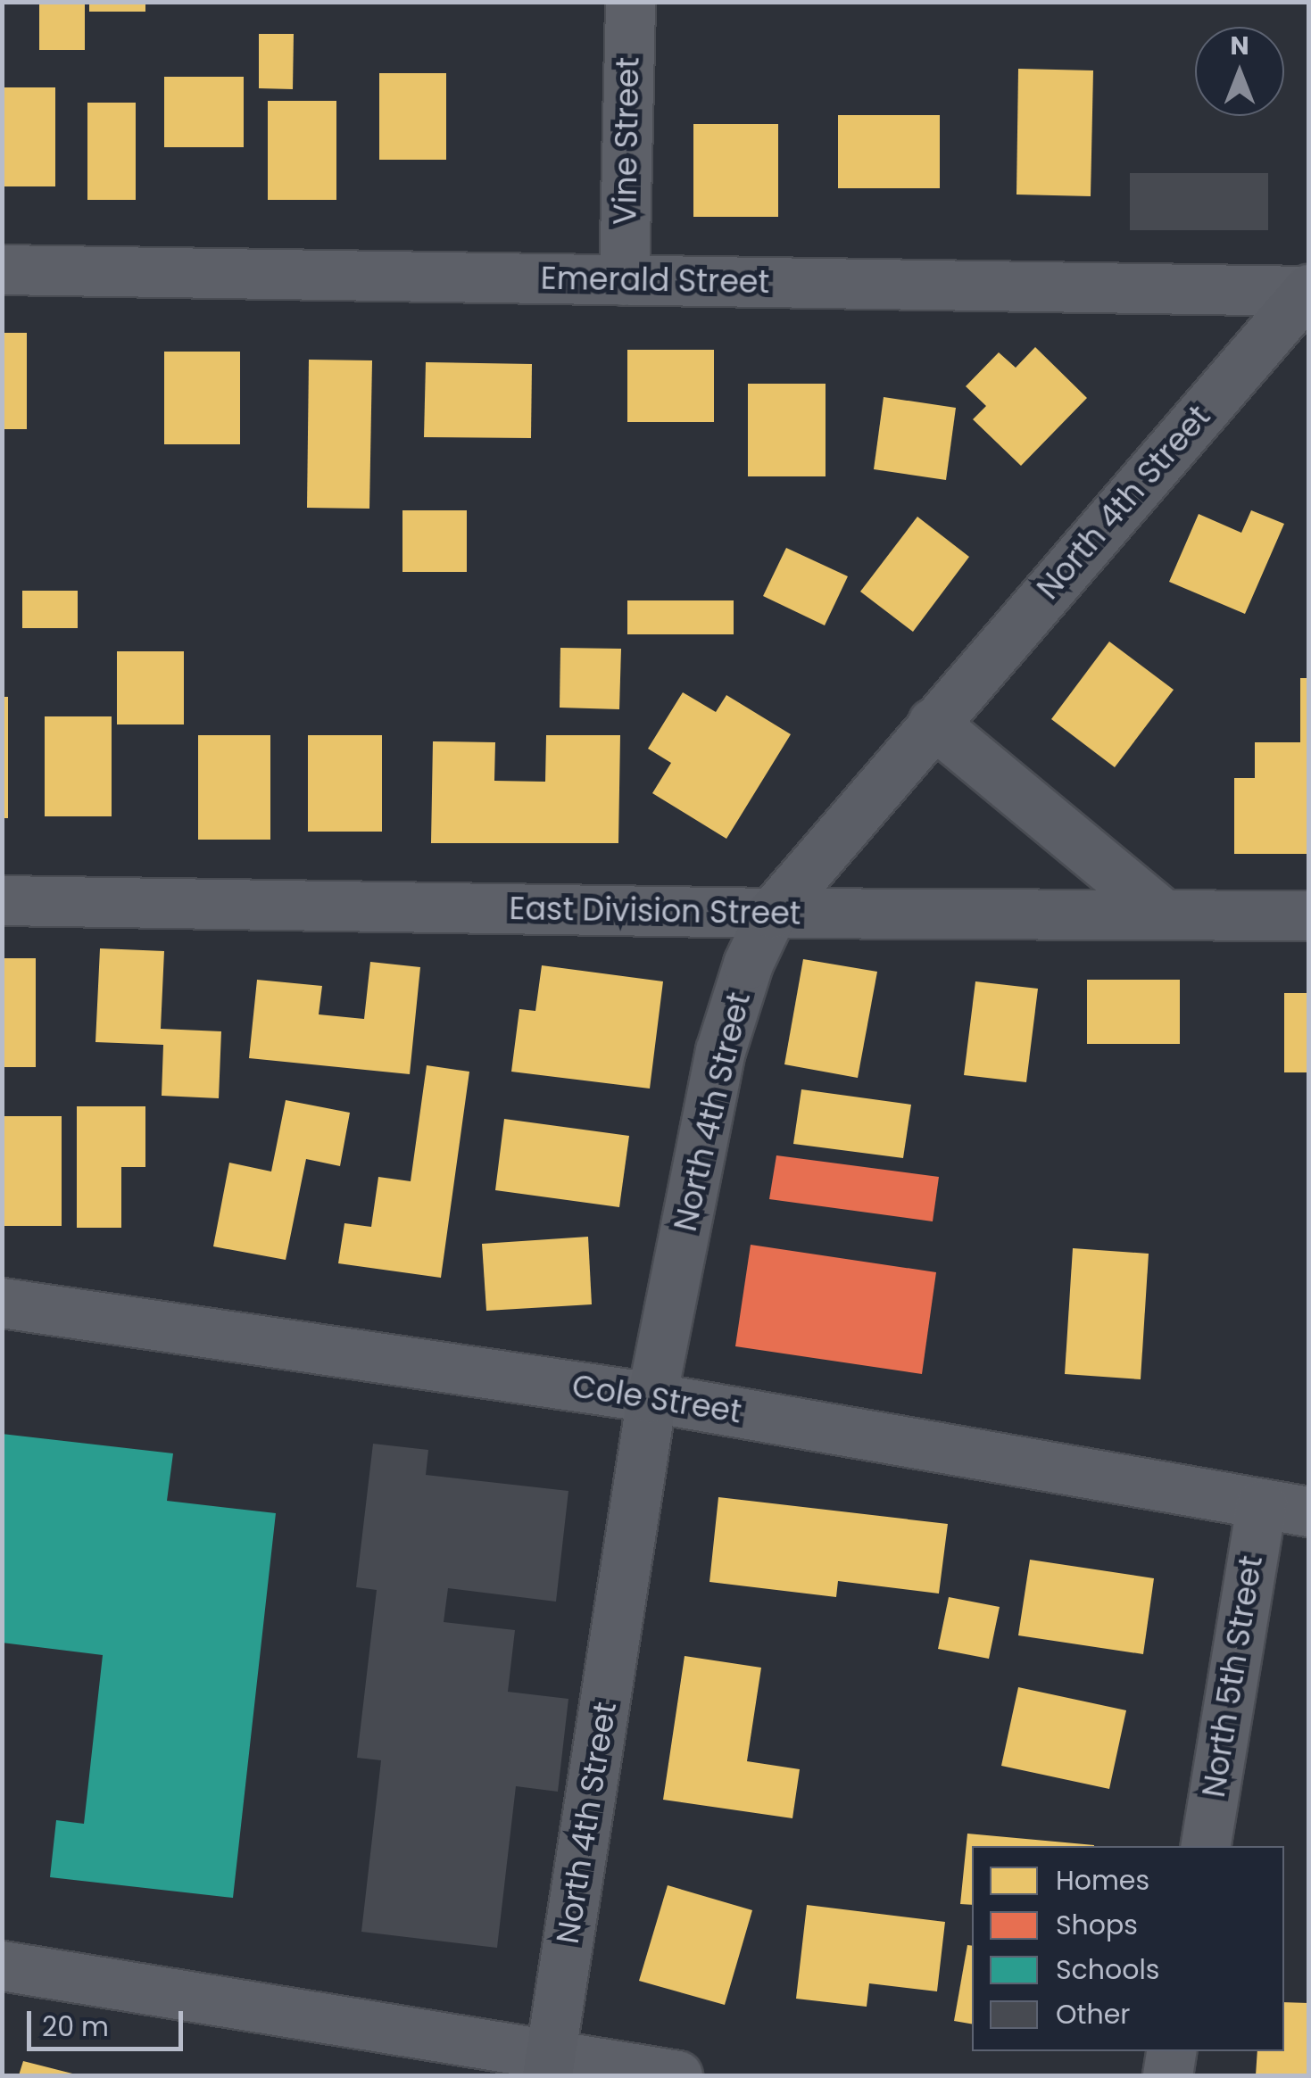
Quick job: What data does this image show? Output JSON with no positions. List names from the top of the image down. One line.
{"streets":{"street":["Vine Street","Emerald Street","North 4th Street","East Division Street","Cole Street","North 5th Street"]},"crossings":[["Vine Street","Emerald Street"],["Emerald Street","North 4th Street"],["North 4th Street","East Division Street"],["North 4th Street","Cole Street"],["Cole Street","North 5th Street"]],"legend":["Homes","Shops","Schools","Other"],"scale_bar":"20 m","north":"top"}
